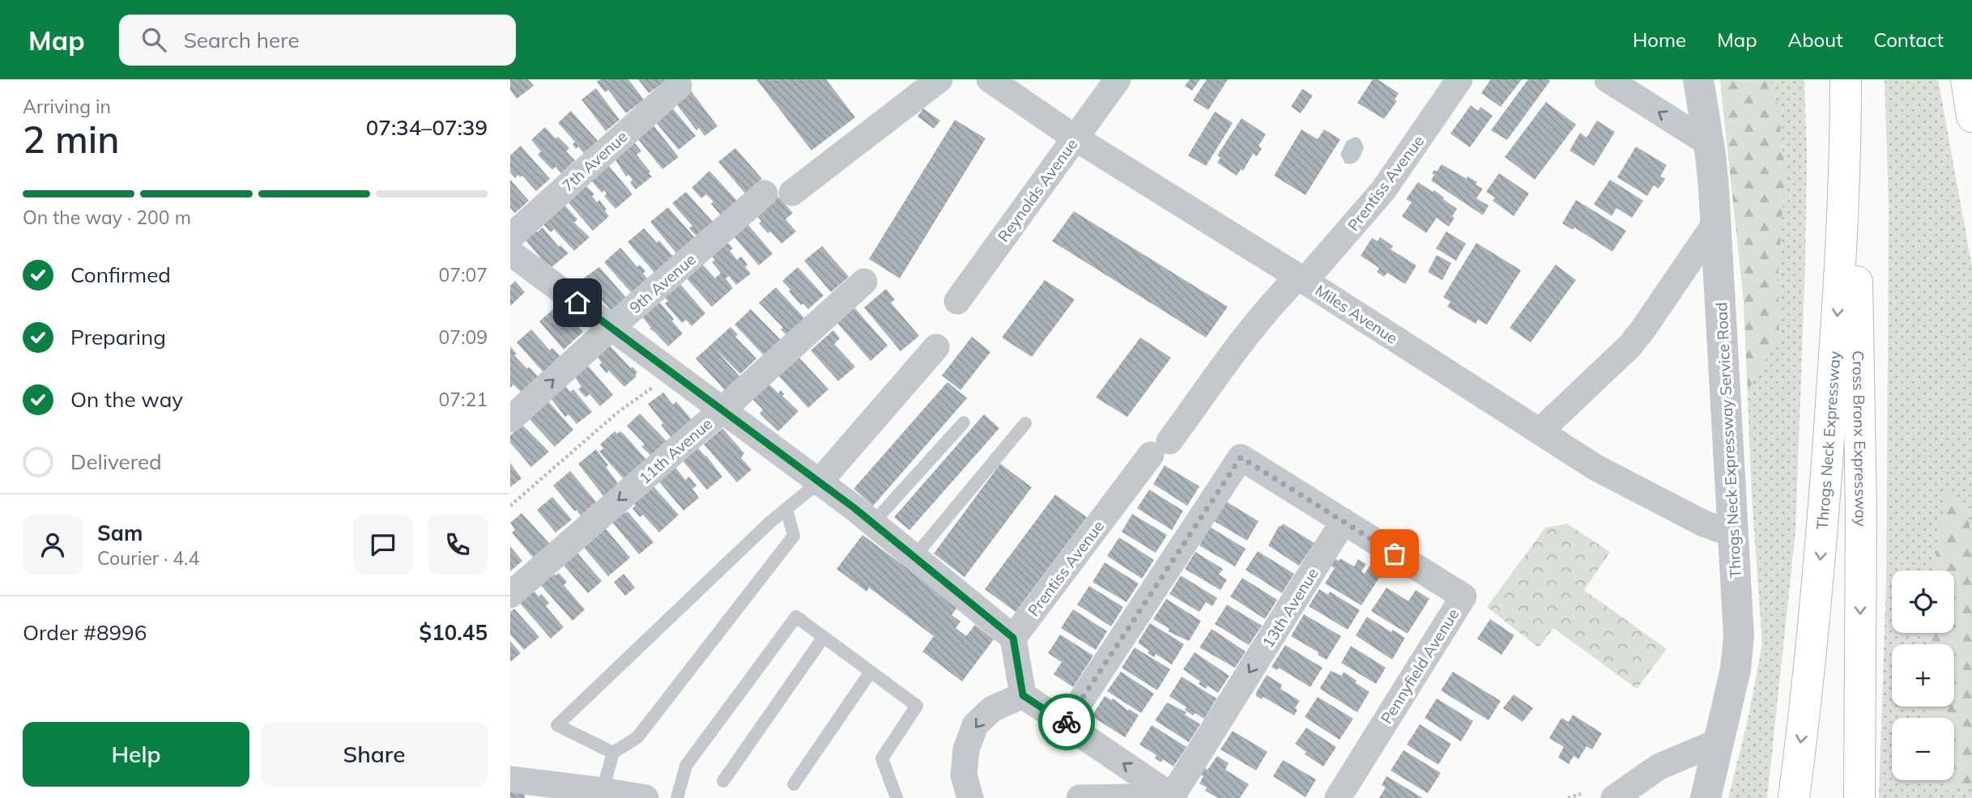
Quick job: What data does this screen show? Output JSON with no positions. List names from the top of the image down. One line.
{"streets":{"highway":["Cross Bronx Expressway","Throgs Neck Expressway"],"street":["7th Avenue","Prentiss Avenue","Reynolds Avenue","9th Avenue","Miles Avenue","Throgs Neck Expressway Service Road","11th Avenue","13th Avenue","Pennyfield Avenue"]},"crossings":[["Prentiss Avenue","Miles Avenue"],["Reynolds Avenue","Miles Avenue"],["Miles Avenue","Throgs Neck Expressway Service Road"],["Cross Bronx Expressway","Throgs Neck Expressway"],["13th Avenue","Pennyfield Avenue"]],"one_way":["9th Avenue","Cross Bronx Expressway","Throgs Neck Expressway","11th Avenue","13th Avenue"],"page":{"header":"Map","search":"Search here","nav":["Home","Map","About","Contact"],"heading":["2 min","Arriving in","07:34–07:39"],"panel":["Sam","Courier · 4.4","Order #8996","$10.45"],"bar":"On the way · 200 m","list":[["Confirmed","07:07"],["Preparing","07:09"],["On the way","07:21"],"Delivered"],"map_buttons":["+","−"],"buttons":["Help","Share"]}}
